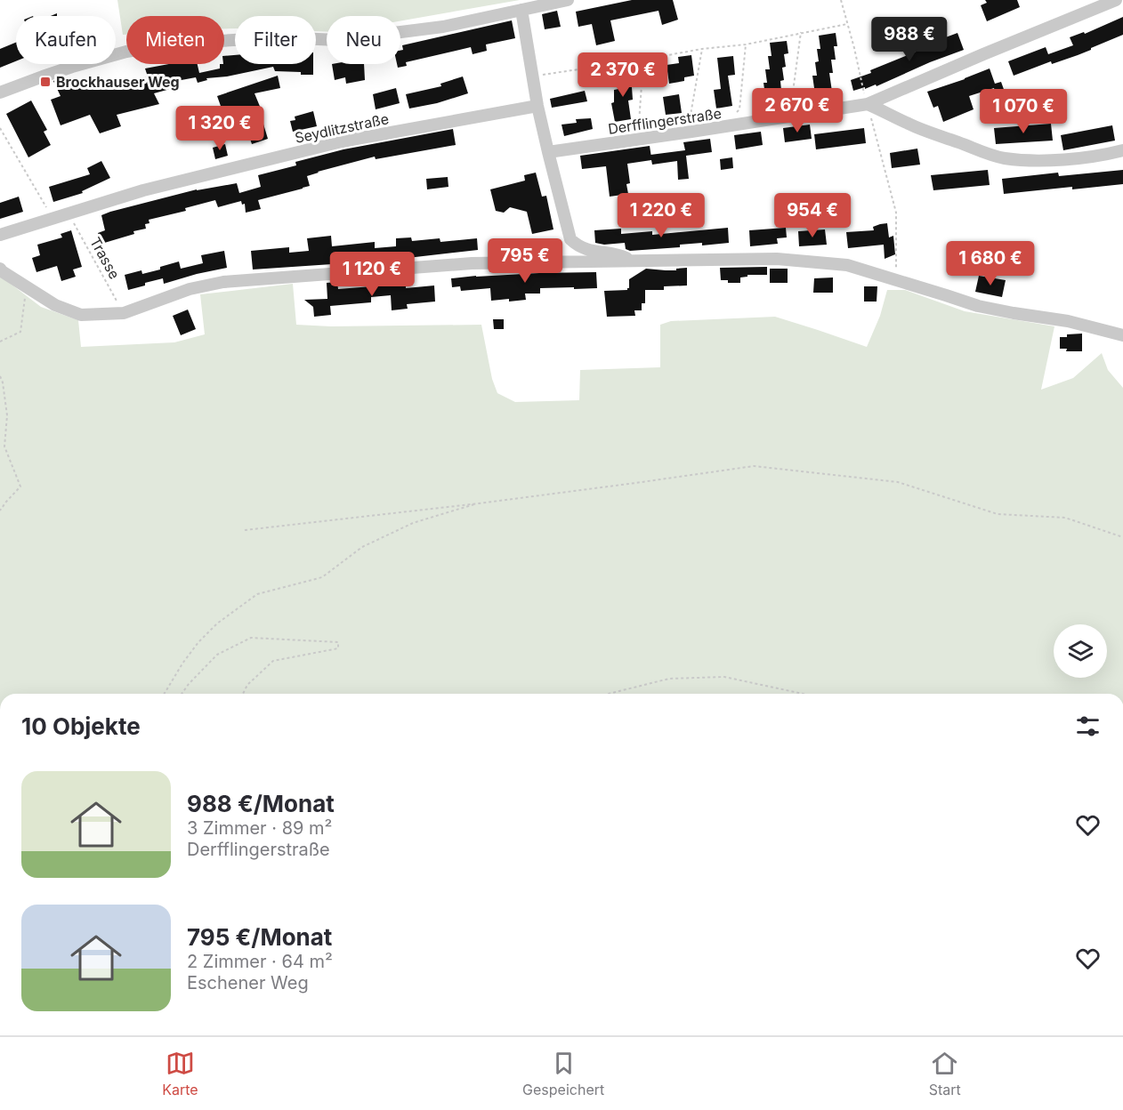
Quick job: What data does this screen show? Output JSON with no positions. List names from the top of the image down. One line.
{"streets":{"street":["Derfflingerstraße","Seydlitzstraße"],"path":["Trasse"]},"crossings":[["Seydlitzstraße","Trasse"]],"places":{"transit":["Brockhauser Weg"]},"page":{"chip":["Kaufen","Mieten","Filter","Neu"],"price":["988 €","2 370 €","2 670 €","1 070 €","1 320 €","1 220 €","954 €","795 €","1 680 €","1 120 €"],"heading":"10 Objekte","list":[{"name":"988 €/Monat","note":"3 Zimmer · 89 m² · Derfflingerstraße"},{"name":"795 €/Monat","note":"2 Zimmer · 64 m² · Eschener Weg"}],"tabs":["Karte","Gespeichert","Start"]}}
